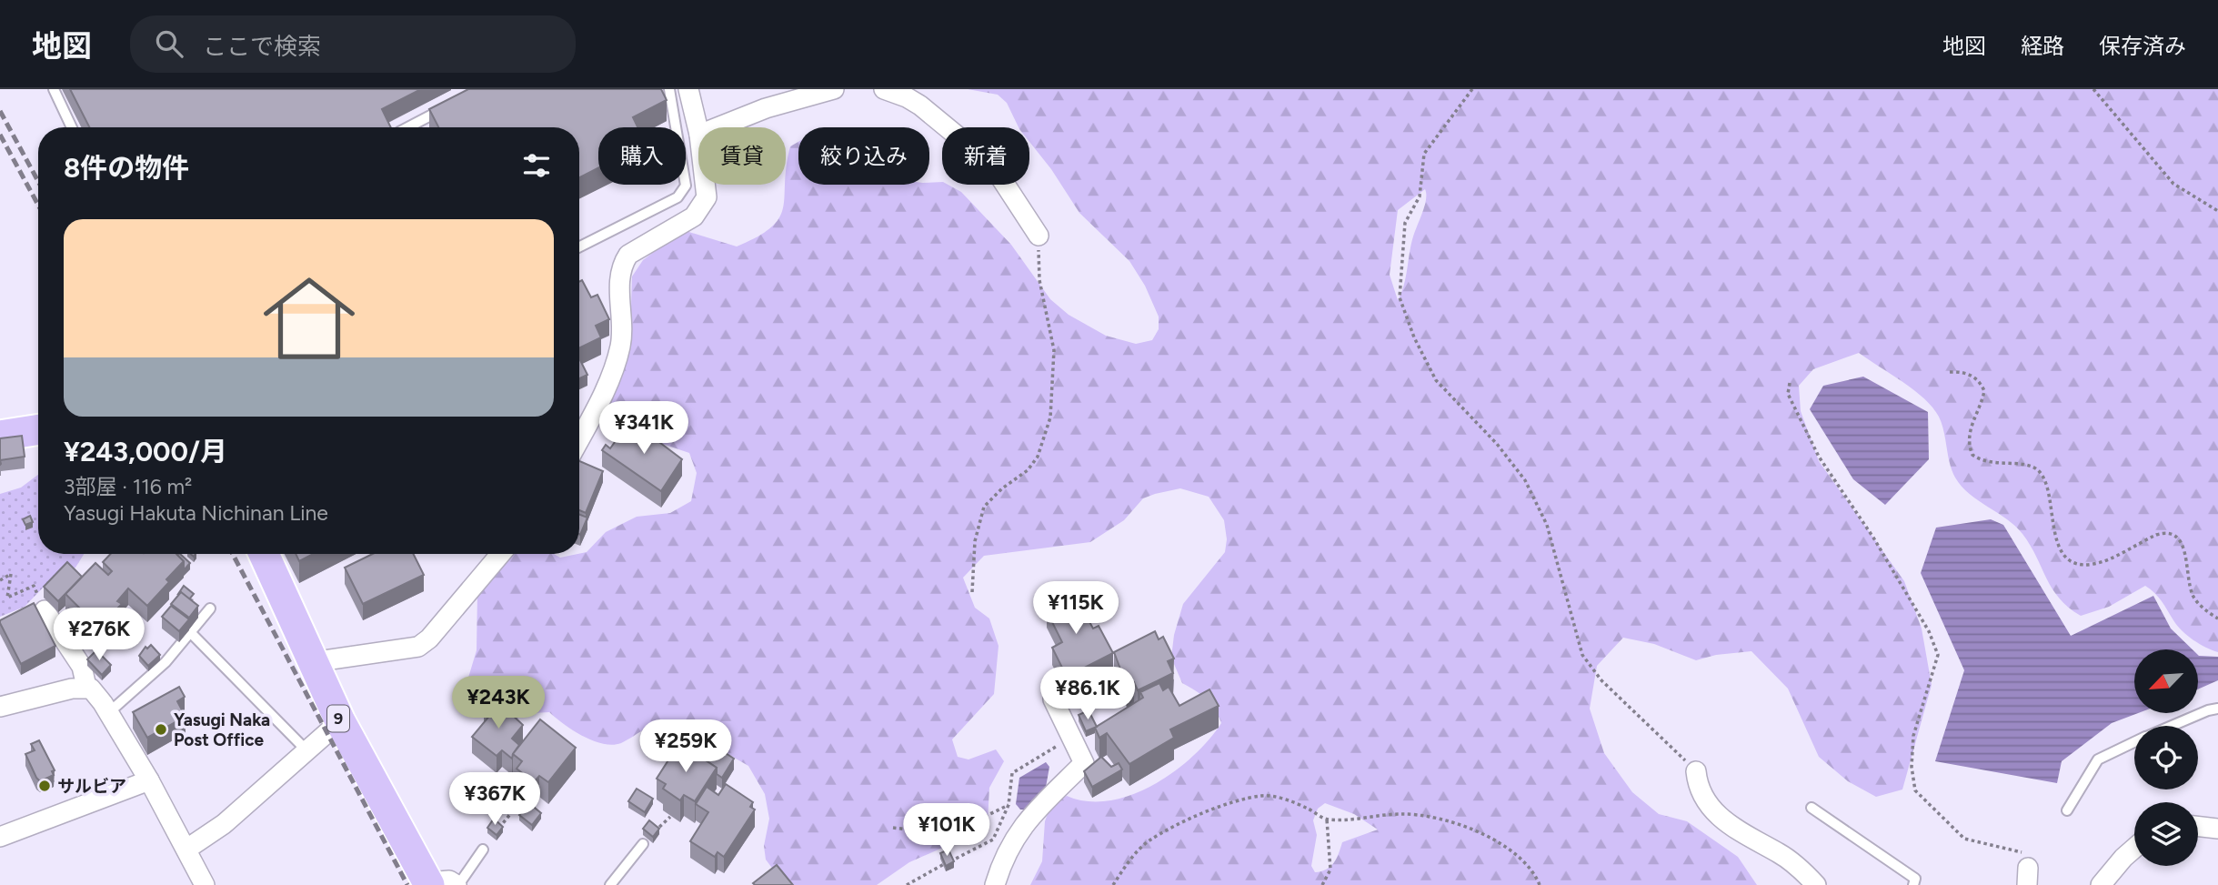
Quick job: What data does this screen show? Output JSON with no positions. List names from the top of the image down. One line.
{"streets":{"main road":["9"]},"places":["Yasugi Naka Post Office","サルビア"],"north":"bottom left","page":{"header":"地図","search":"ここで検索","nav":["地図","経路","保存済み"],"chip":["購入","賃貸","絞り込み","新着"],"heading":"8件の物件","list":[{"name":"¥243,000/月","note":"3部屋 · 116 m² · Yasugi Hakuta Nichinan Line"}],"price":["¥341K","¥115K","¥276K","¥86.1K","¥243K","¥259K","¥367K","¥101K"]}}
